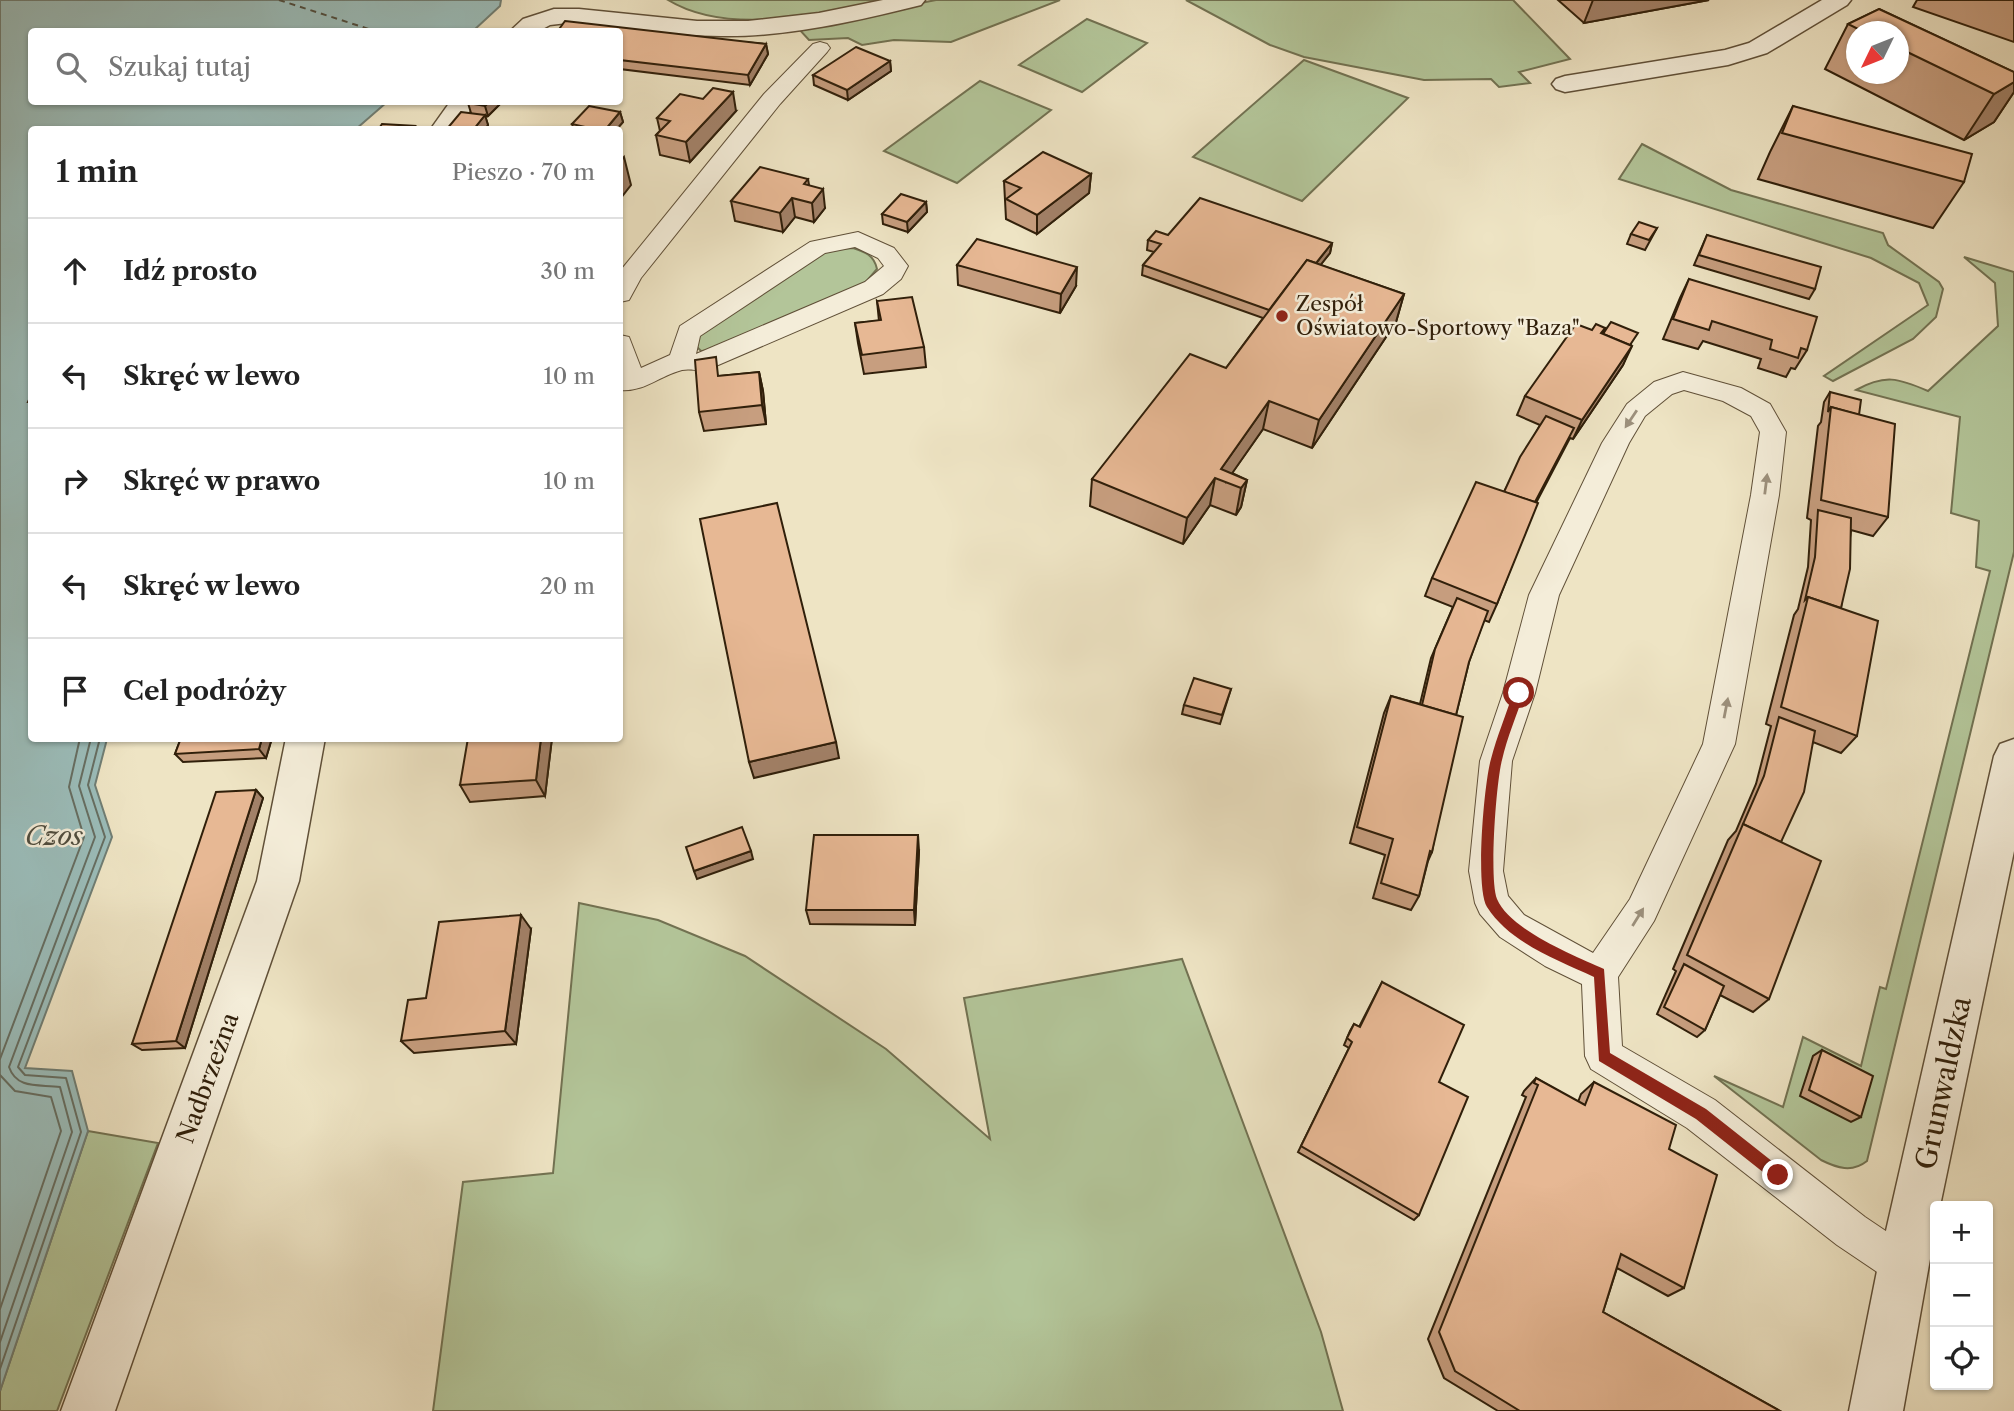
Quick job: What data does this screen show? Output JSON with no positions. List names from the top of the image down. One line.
{"streets":{"street":["Nadbrzeżna","Grunwaldzka"]},"water":["Czos"],"places":["Zespół Oświatowo-Sportowy \"Baza\""],"north":"bottom left","page":{"search":"Szukaj tutaj","heading":["1 min","Pieszo · 70 m"],"list":[["Idź prosto","30 m"],["Skręć w lewo","10 m"],["Skręć w prawo","10 m"],["Skręć w lewo","20 m"],"Cel podróży"],"map_buttons":["+","−"]}}
